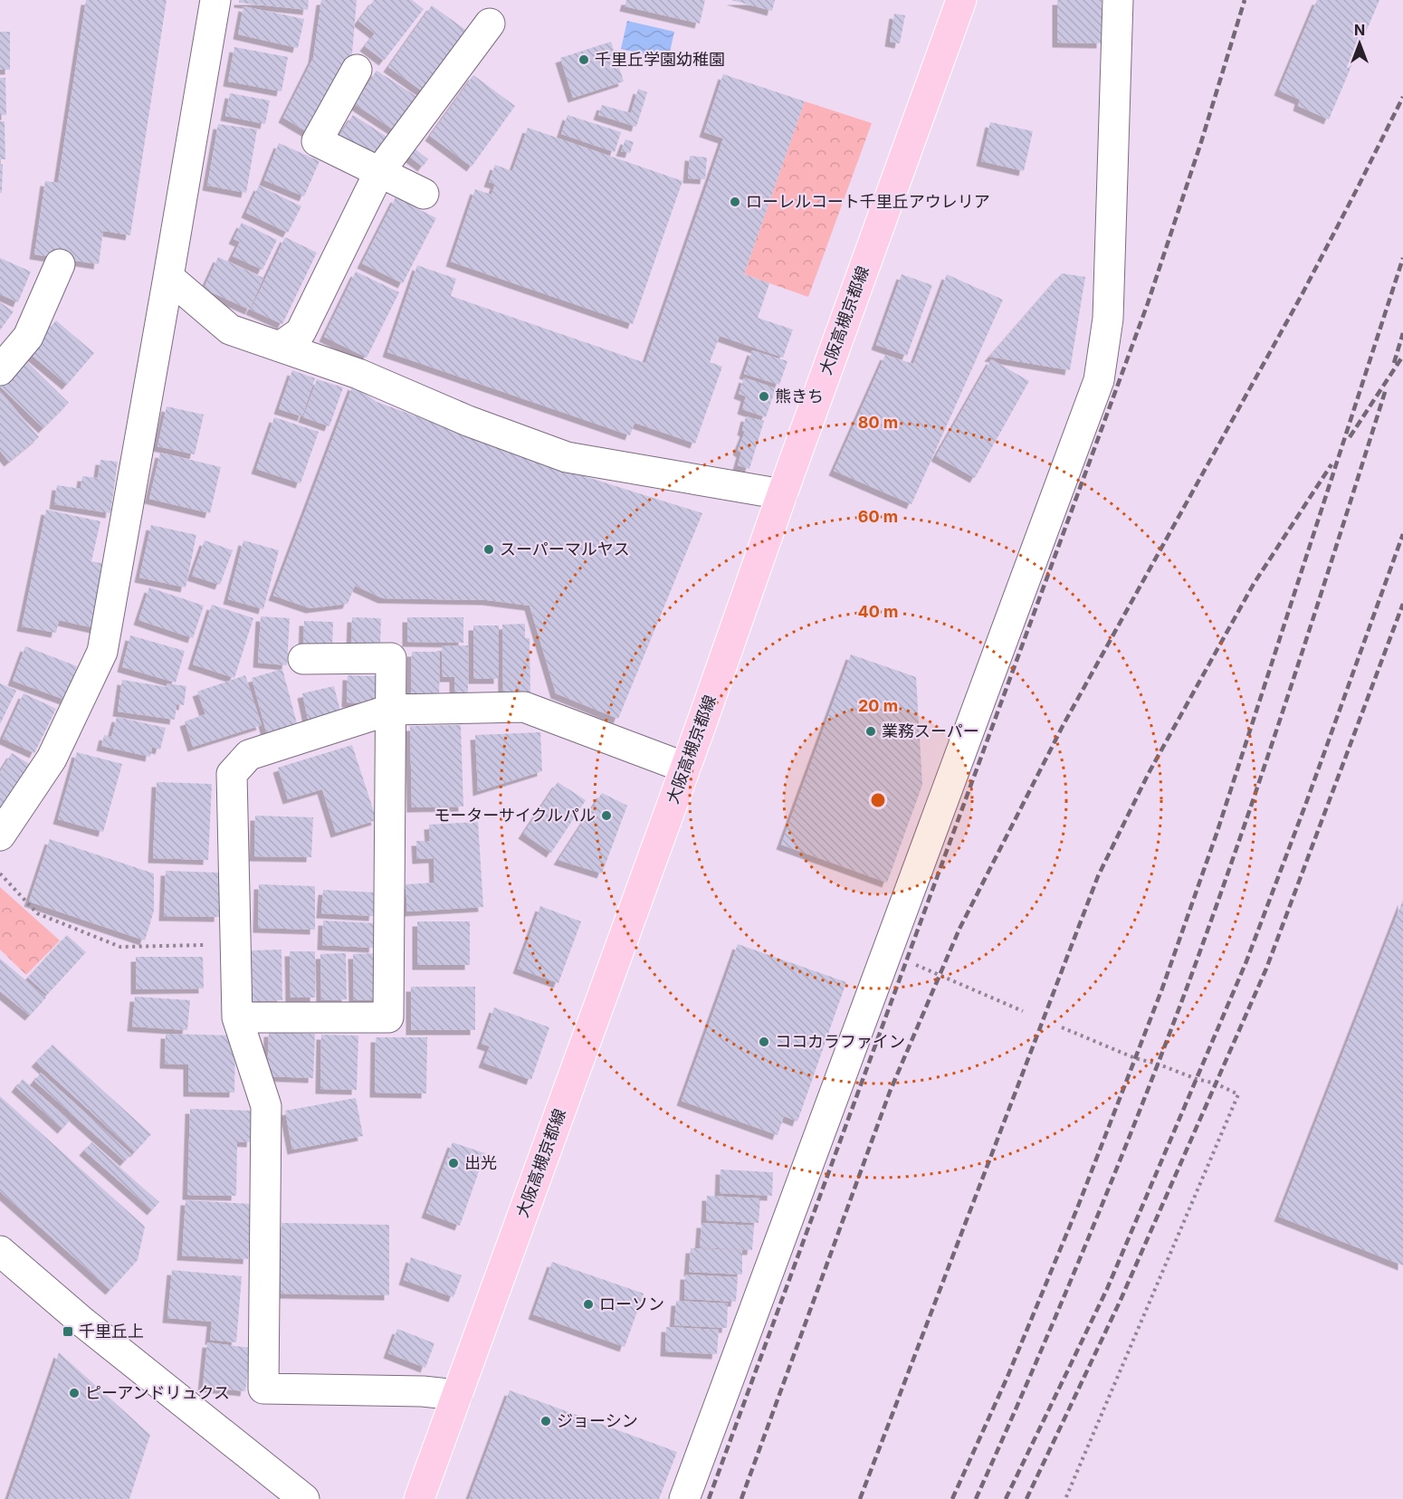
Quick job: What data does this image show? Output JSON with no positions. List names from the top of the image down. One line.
{"streets":{"main road":["大阪高槻京都線"]},"places":{"other":["千里丘学園幼稚園","ローレルコート千里丘アウレリア","熊きち","スーパーマルヤス","業務スーパー","モーターサイクルパル","ココカラファイン","出光","ローソン","ピーアンドリュクス","ジョーシン"],"transit":["千里丘上"]},"north":"top","rings":["80 m","60 m","40 m","20 m"]}
